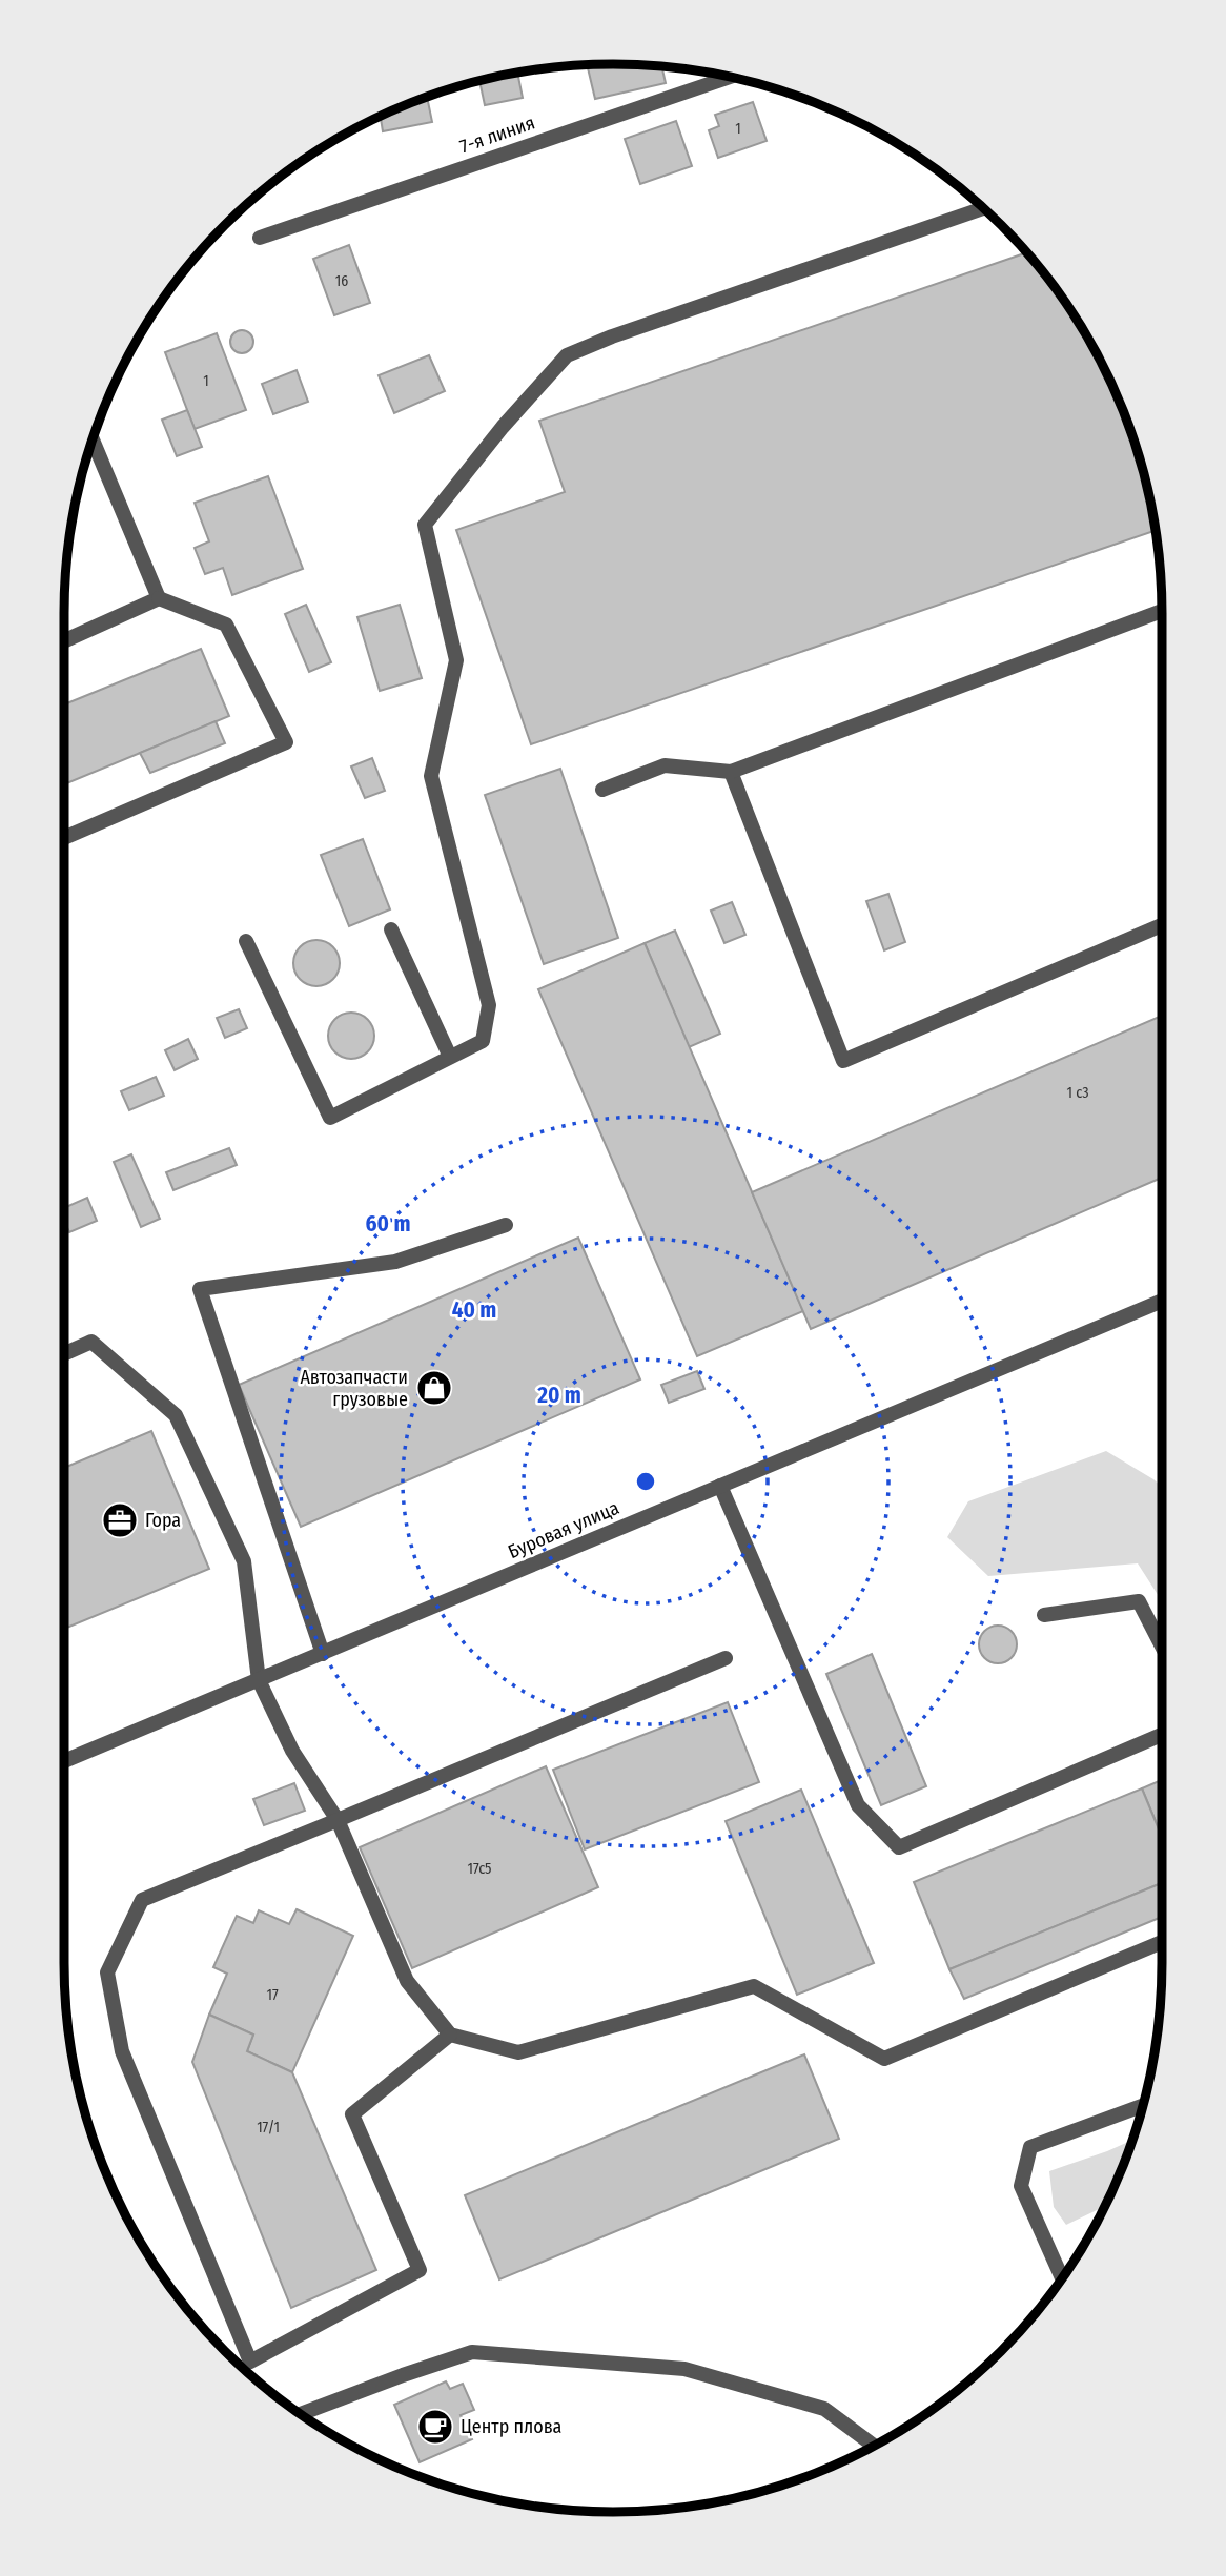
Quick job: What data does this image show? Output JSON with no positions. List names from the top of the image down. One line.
{"streets":{"street":["7-я линия","Буровая улица"]},"places":{"shop":["Автозапчасти грузовые"],"office":["Гора"],"cafe":["Центр плова"]},"house_numbers":["1","16","1","1 с3","17с5","17","17/1"],"rings":["60 m","40 m","20 m"]}
